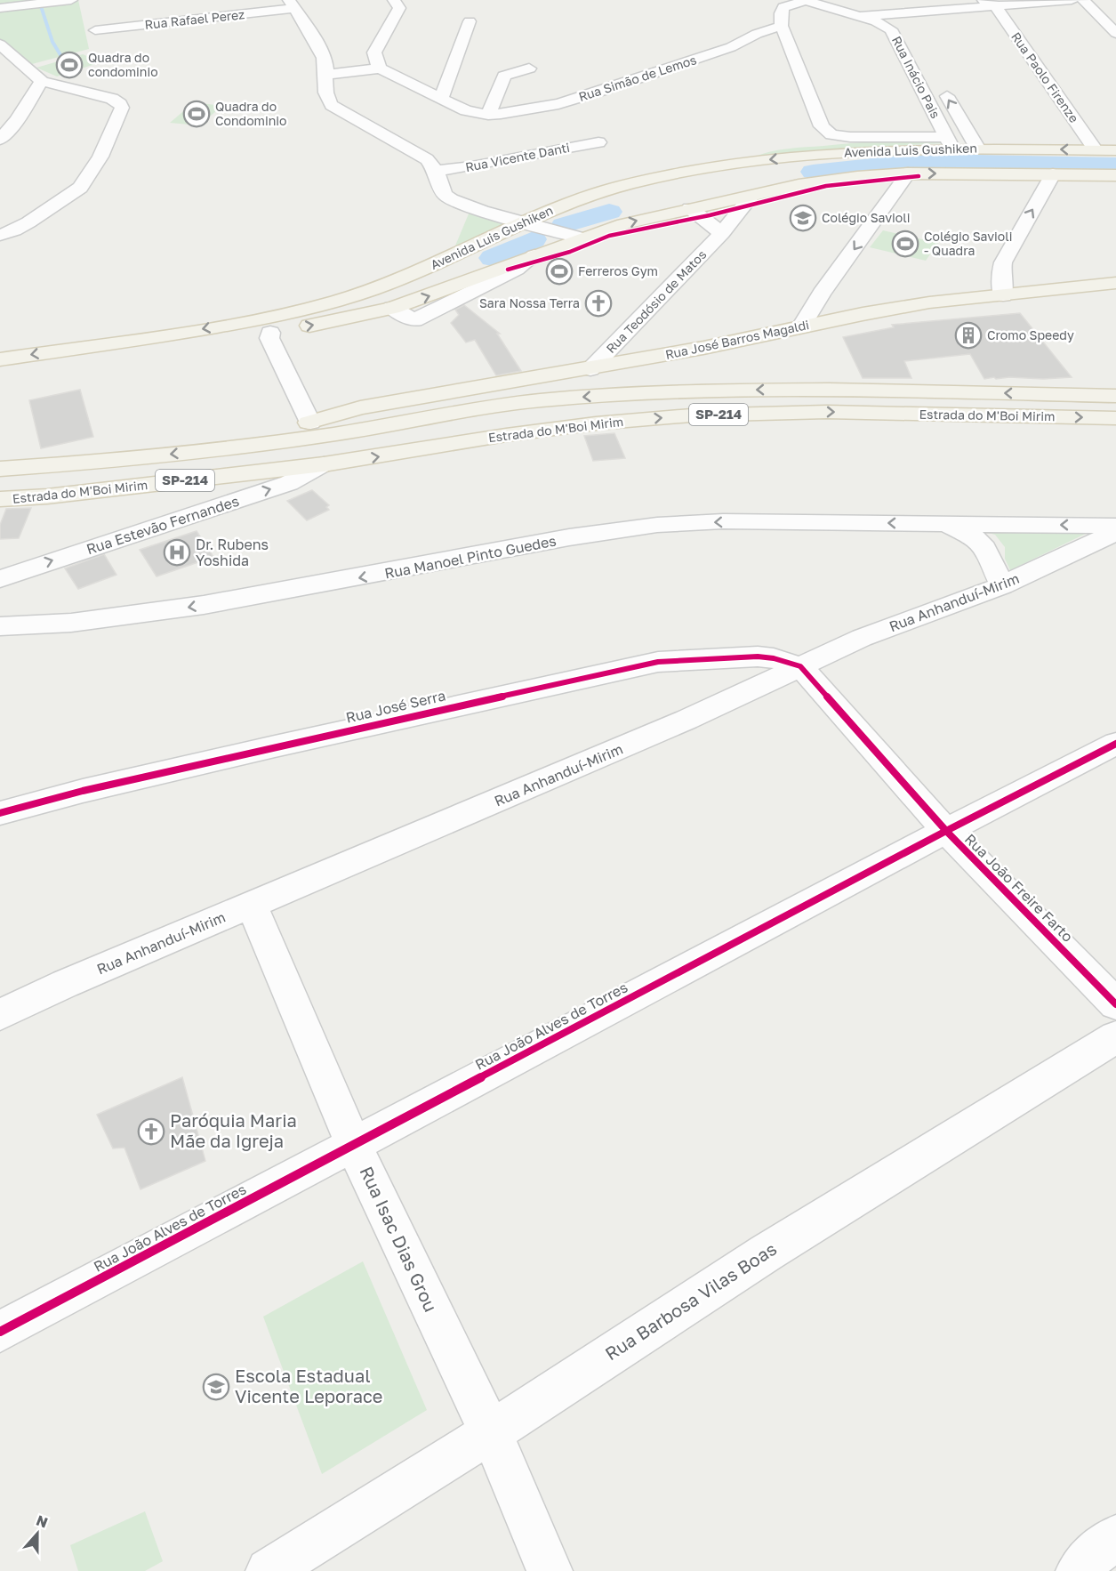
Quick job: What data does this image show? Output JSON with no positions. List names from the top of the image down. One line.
{"streets":{"main road":["Avenida Luis Gushiken","Rua José Barros Magaldi","SP-214","Estrada do M'Boi Mirim"],"street":["Rua Rafael Perez","Rua Inácio Pais","Rua Paolo Firenze","Rua Simão de Lemos","Rua Vicente Danti","Rua Teodósio de Matos","Rua Estevão Fernandes","Rua Manoel Pinto Guedes","Rua Anhanduí-Mirim","Rua José Serra","Rua João Freire Farto","Rua João Alves de Torres","Rua Isac Dias Grou","Rua Barbosa Vilas Boas"]},"crossings":[["Rua Inácio Pais","Avenida Luis Gushiken"],["Rua Paolo Firenze","Avenida Luis Gushiken"],["Avenida Luis Gushiken","Rua Teodósio de Matos"],["Rua Teodósio de Matos","Rua José Barros Magaldi"],["Rua José Barros Magaldi","Estrada do M'Boi Mirim"],["Estrada do M'Boi Mirim","Rua Estevão Fernandes"],["Rua Manoel Pinto Guedes","Rua Anhanduí-Mirim"],["Rua Anhanduí-Mirim","Rua José Serra"],["Rua Anhanduí-Mirim","Rua João Freire Farto"],["Rua Anhanduí-Mirim","Rua Isac Dias Grou"],["Rua José Serra","Rua João Freire Farto"],["Rua João Freire Farto","Rua João Alves de Torres"],["Rua João Alves de Torres","Rua Isac Dias Grou"],["Rua Isac Dias Grou","Rua Barbosa Vilas Boas"]],"one_way":["Rua Estevão Fernandes","Rua Manoel Pinto Guedes"],"places":{"sports":["Quadra do condominio","Quadra do Condominio","Colégio Savioli - Quadra","Ferreros Gym"],"school or university":["Colégio Savioli","Escola Estadual Vicente Leporace"],"church":["Sara Nossa Terra","Paróquia Maria Mãe da Igreja"],"building":["Cromo Speedy"],"hospital":["Dr. Rubens Yoshida"]},"north":"top"}
